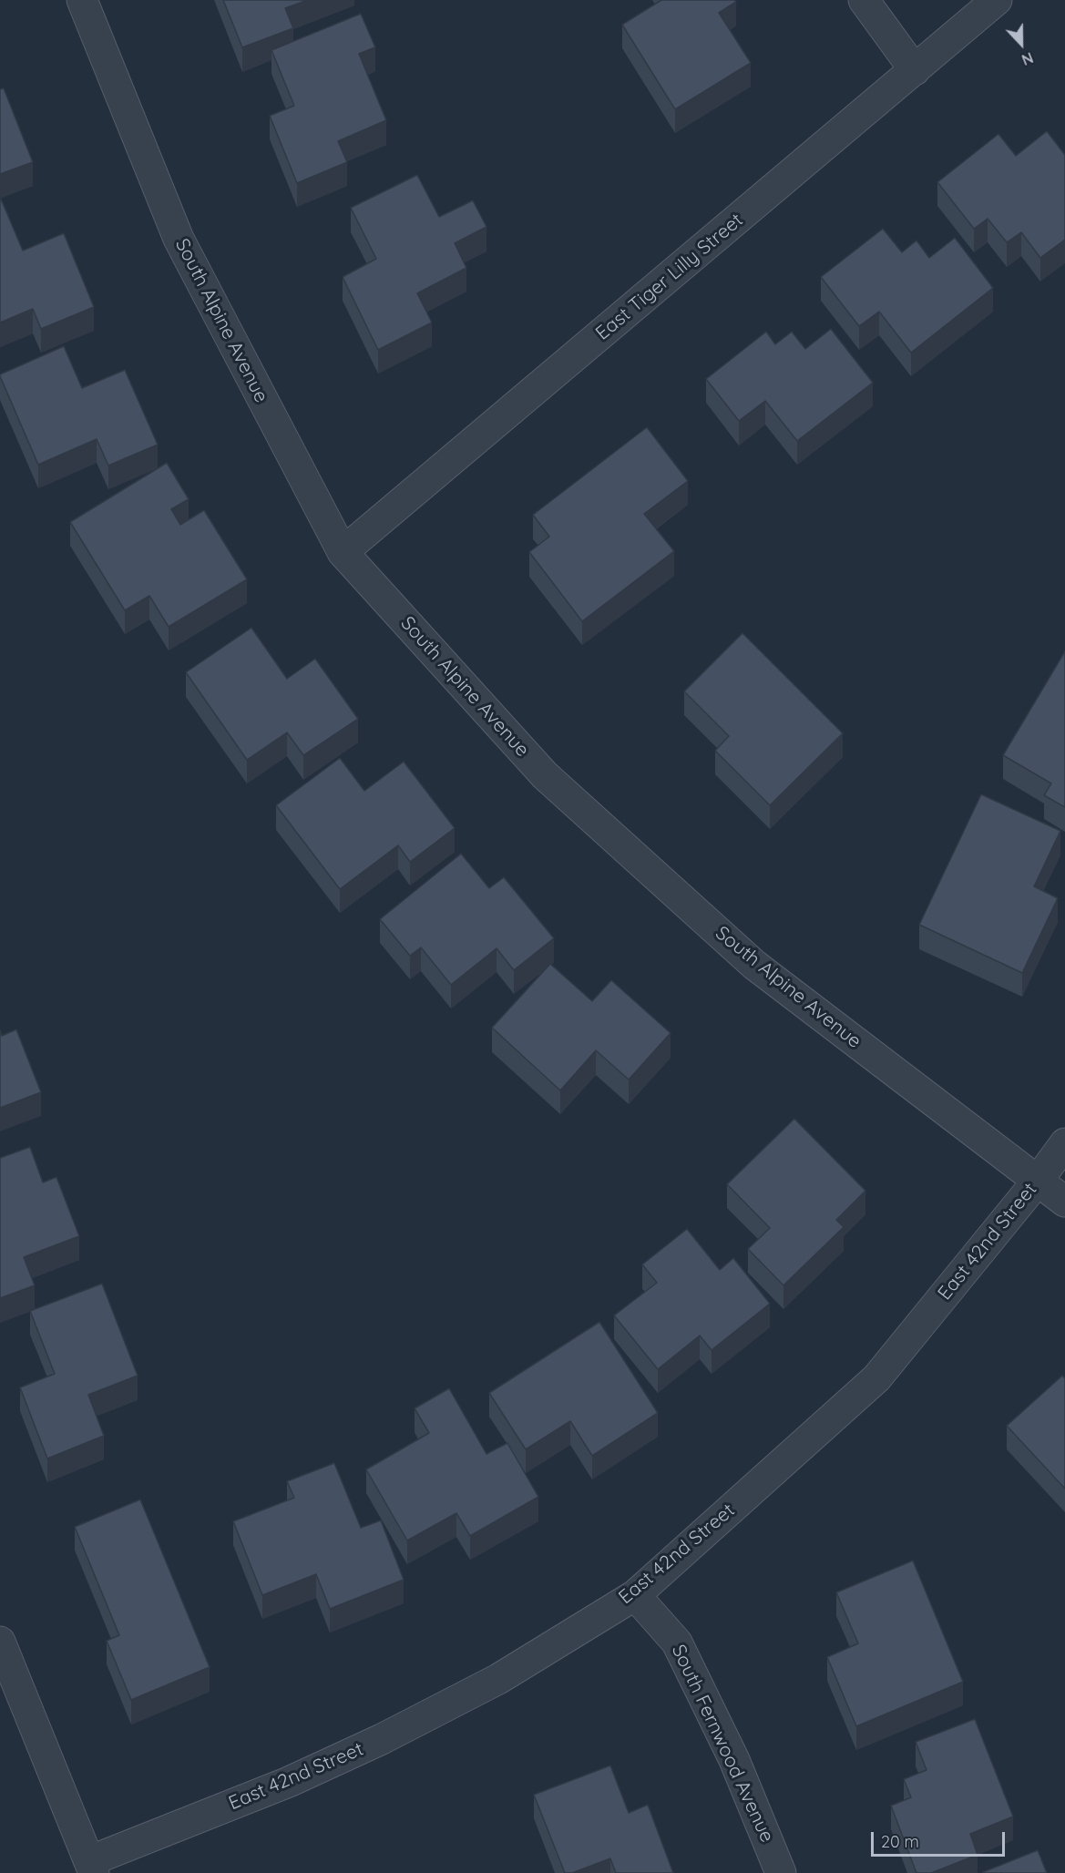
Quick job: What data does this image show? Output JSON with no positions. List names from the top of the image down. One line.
{"streets":{"street":["East Tiger Lilly Street","South Alpine Avenue","East 42nd Street","South Fernwood Avenue"]},"crossings":[["East Tiger Lilly Street","South Alpine Avenue"],["South Alpine Avenue","East 42nd Street"],["East 42nd Street","South Fernwood Avenue"]],"scale_bar":"20 m","north":"bottom"}
